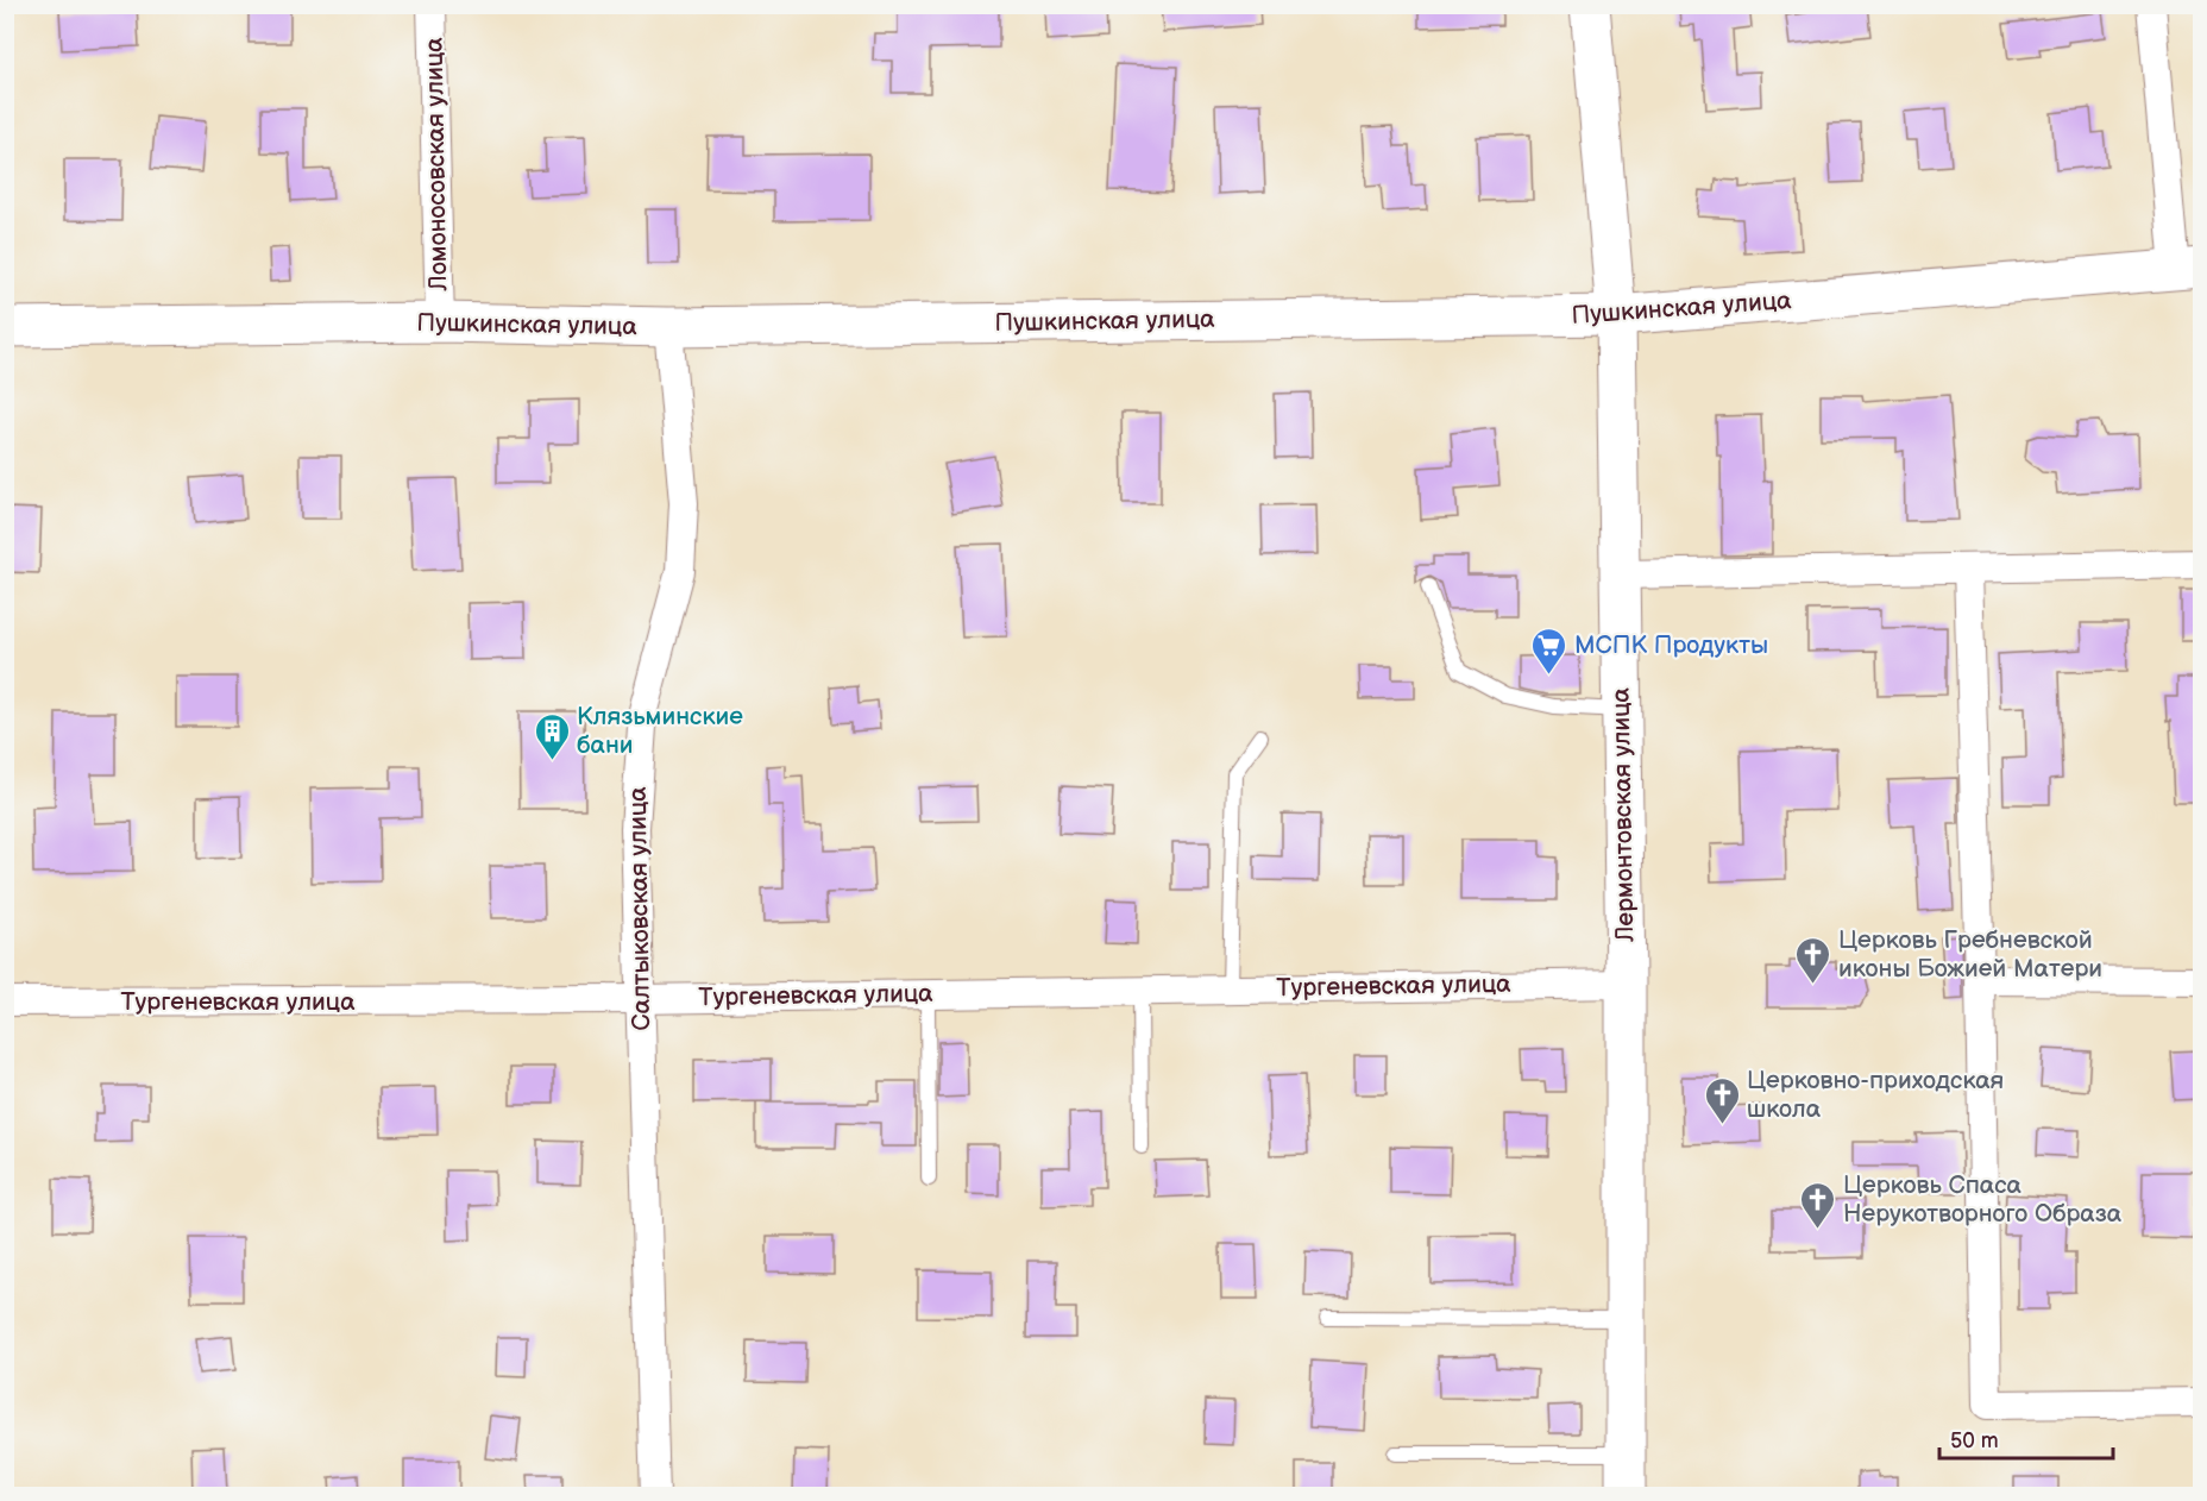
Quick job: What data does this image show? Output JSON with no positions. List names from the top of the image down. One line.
{"streets":{"street":["Ломоносовская улица","Пушкинская улица","Лермонтовская улица","Салтыковская улица","Тургеневская улица"]},"crossings":[["Ломоносовская улица","Пушкинская улица"],["Пушкинская улица","Лермонтовская улица"],["Пушкинская улица","Салтыковская улица"],["Лермонтовская улица","Тургеневская улица"],["Салтыковская улица","Тургеневская улица"]],"places":{"supermarket":["МСПК Продукты"],"building":["Клязьминские бани"],"church":["Церковь Гребневской иконы Божией Матери","Церковно-приходская школа","Церковь Спаса Нерукотворного Образа"]},"scale_bar":"50 m"}
